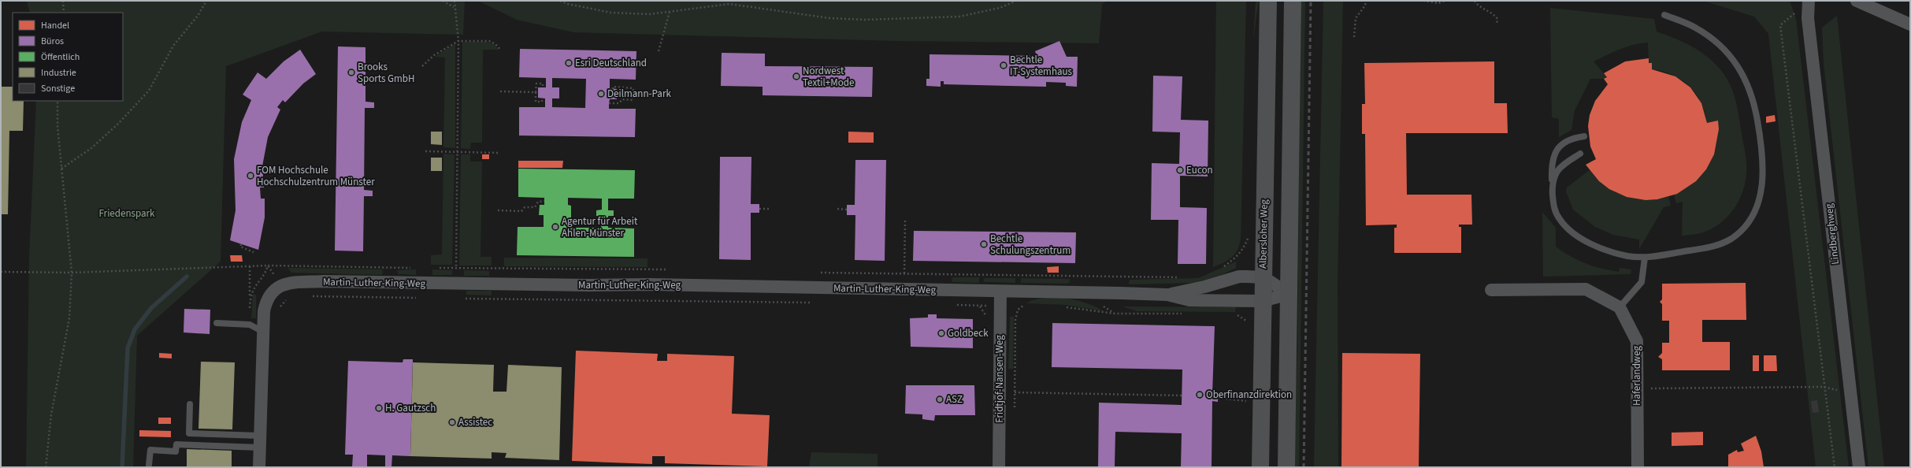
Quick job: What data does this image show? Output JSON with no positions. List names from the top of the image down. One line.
{"streets":{"main road":["Albersloher Weg"],"street":["Lindberghweg","Martin-Luther-King-Weg","Haferlandweg","Fridtjof-Nansen-Weg"]},"crossings":[["Albersloher Weg","Martin-Luther-King-Weg"],["Martin-Luther-King-Weg","Fridtjof-Nansen-Weg"]],"parks":["Friedenspark"],"places":["Esri Deutschland","Bechtle IT-Systemhaus","Brooks Sports GmbH","Nordwest Textil+Mode","Deilmann-Park","Eucon","FOM Hochschule Hochschulzentrum Münster","Agentur für Arbeit Ahlen-Münster","Bechtle Schulungszentrum","Goldbeck","Oberfinanzdirektion","ASZ","H. Gautzsch","Assistec"],"legend":["Handel","Büros","Öffentlich","Industrie","Sonstige"]}
